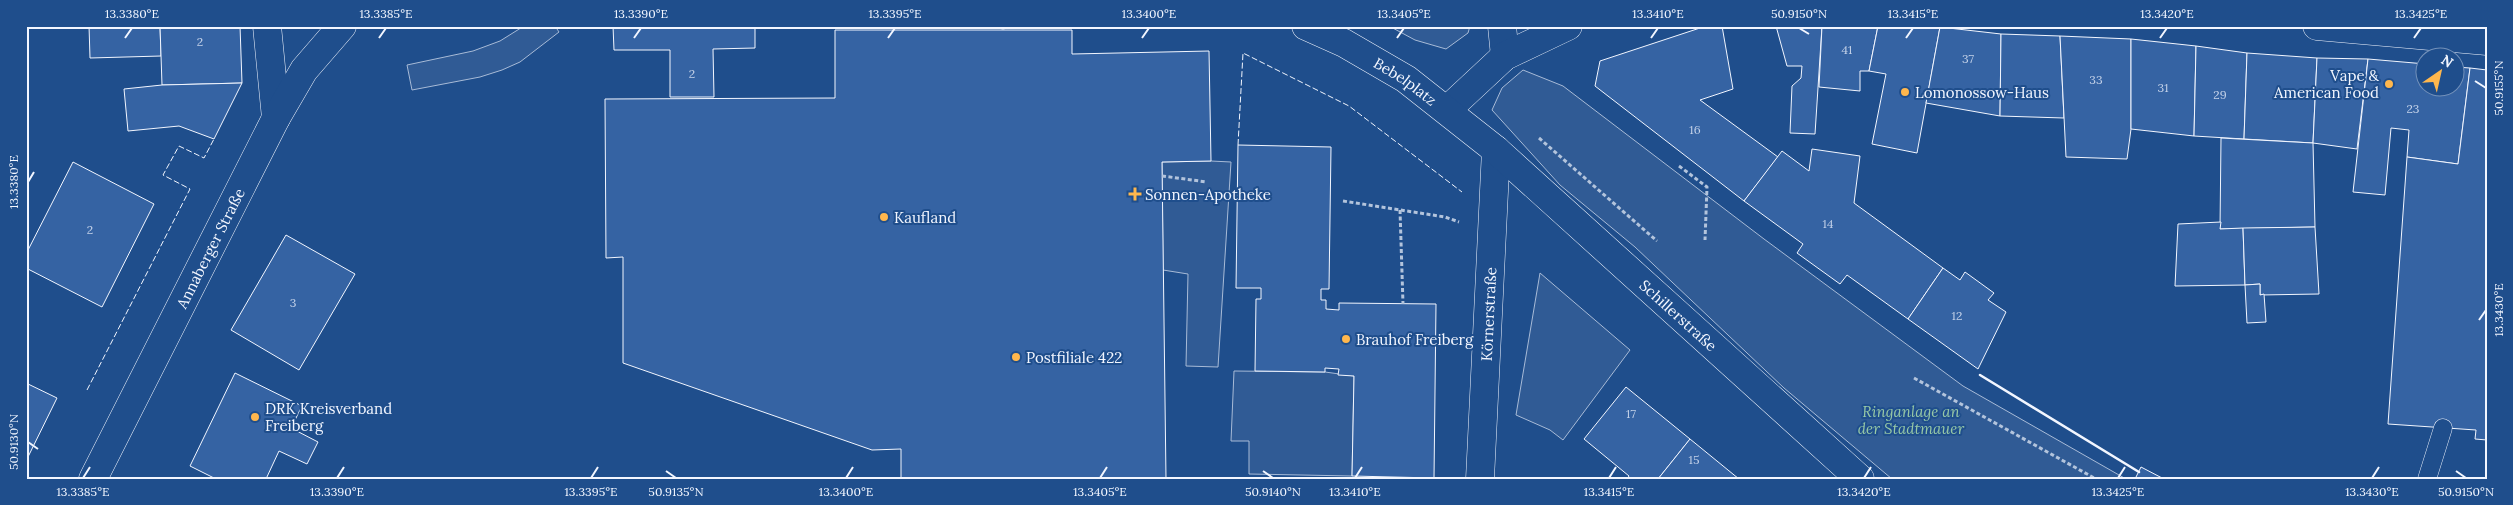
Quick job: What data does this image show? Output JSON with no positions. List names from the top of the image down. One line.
{"streets":{"main road":["Bebelplatz","Annaberger Straße","Körnerstraße","Schillerstraße"]},"crossings":[["Bebelplatz","Körnerstraße"],["Bebelplatz","Schillerstraße"],["Körnerstraße","Schillerstraße"]],"parks":["Ringanlage an der Stadtmauer"],"places":{"other":["Vape & American Food","Lomonossow-Haus","Kaufland","Brauhof Freiberg","Postfiliale 422","DRK Kreisverband Freiberg"],"health":["Sonnen-Apotheke"]},"house_numbers":["2","41","37","2","33","31","29","23","16","14","2","3","12","17","15"],"north":"top right","coordinates":["13.3380°E","13.3385°E","13.3390°E","13.3395°E","13.3400°E","13.3405°E","13.3410°E","50.9150°N","13.3415°E","13.3420°E","13.3425°E","50.9155°N","13.3430°E","50.9130°N","50.9135°N","50.9140°N"]}
